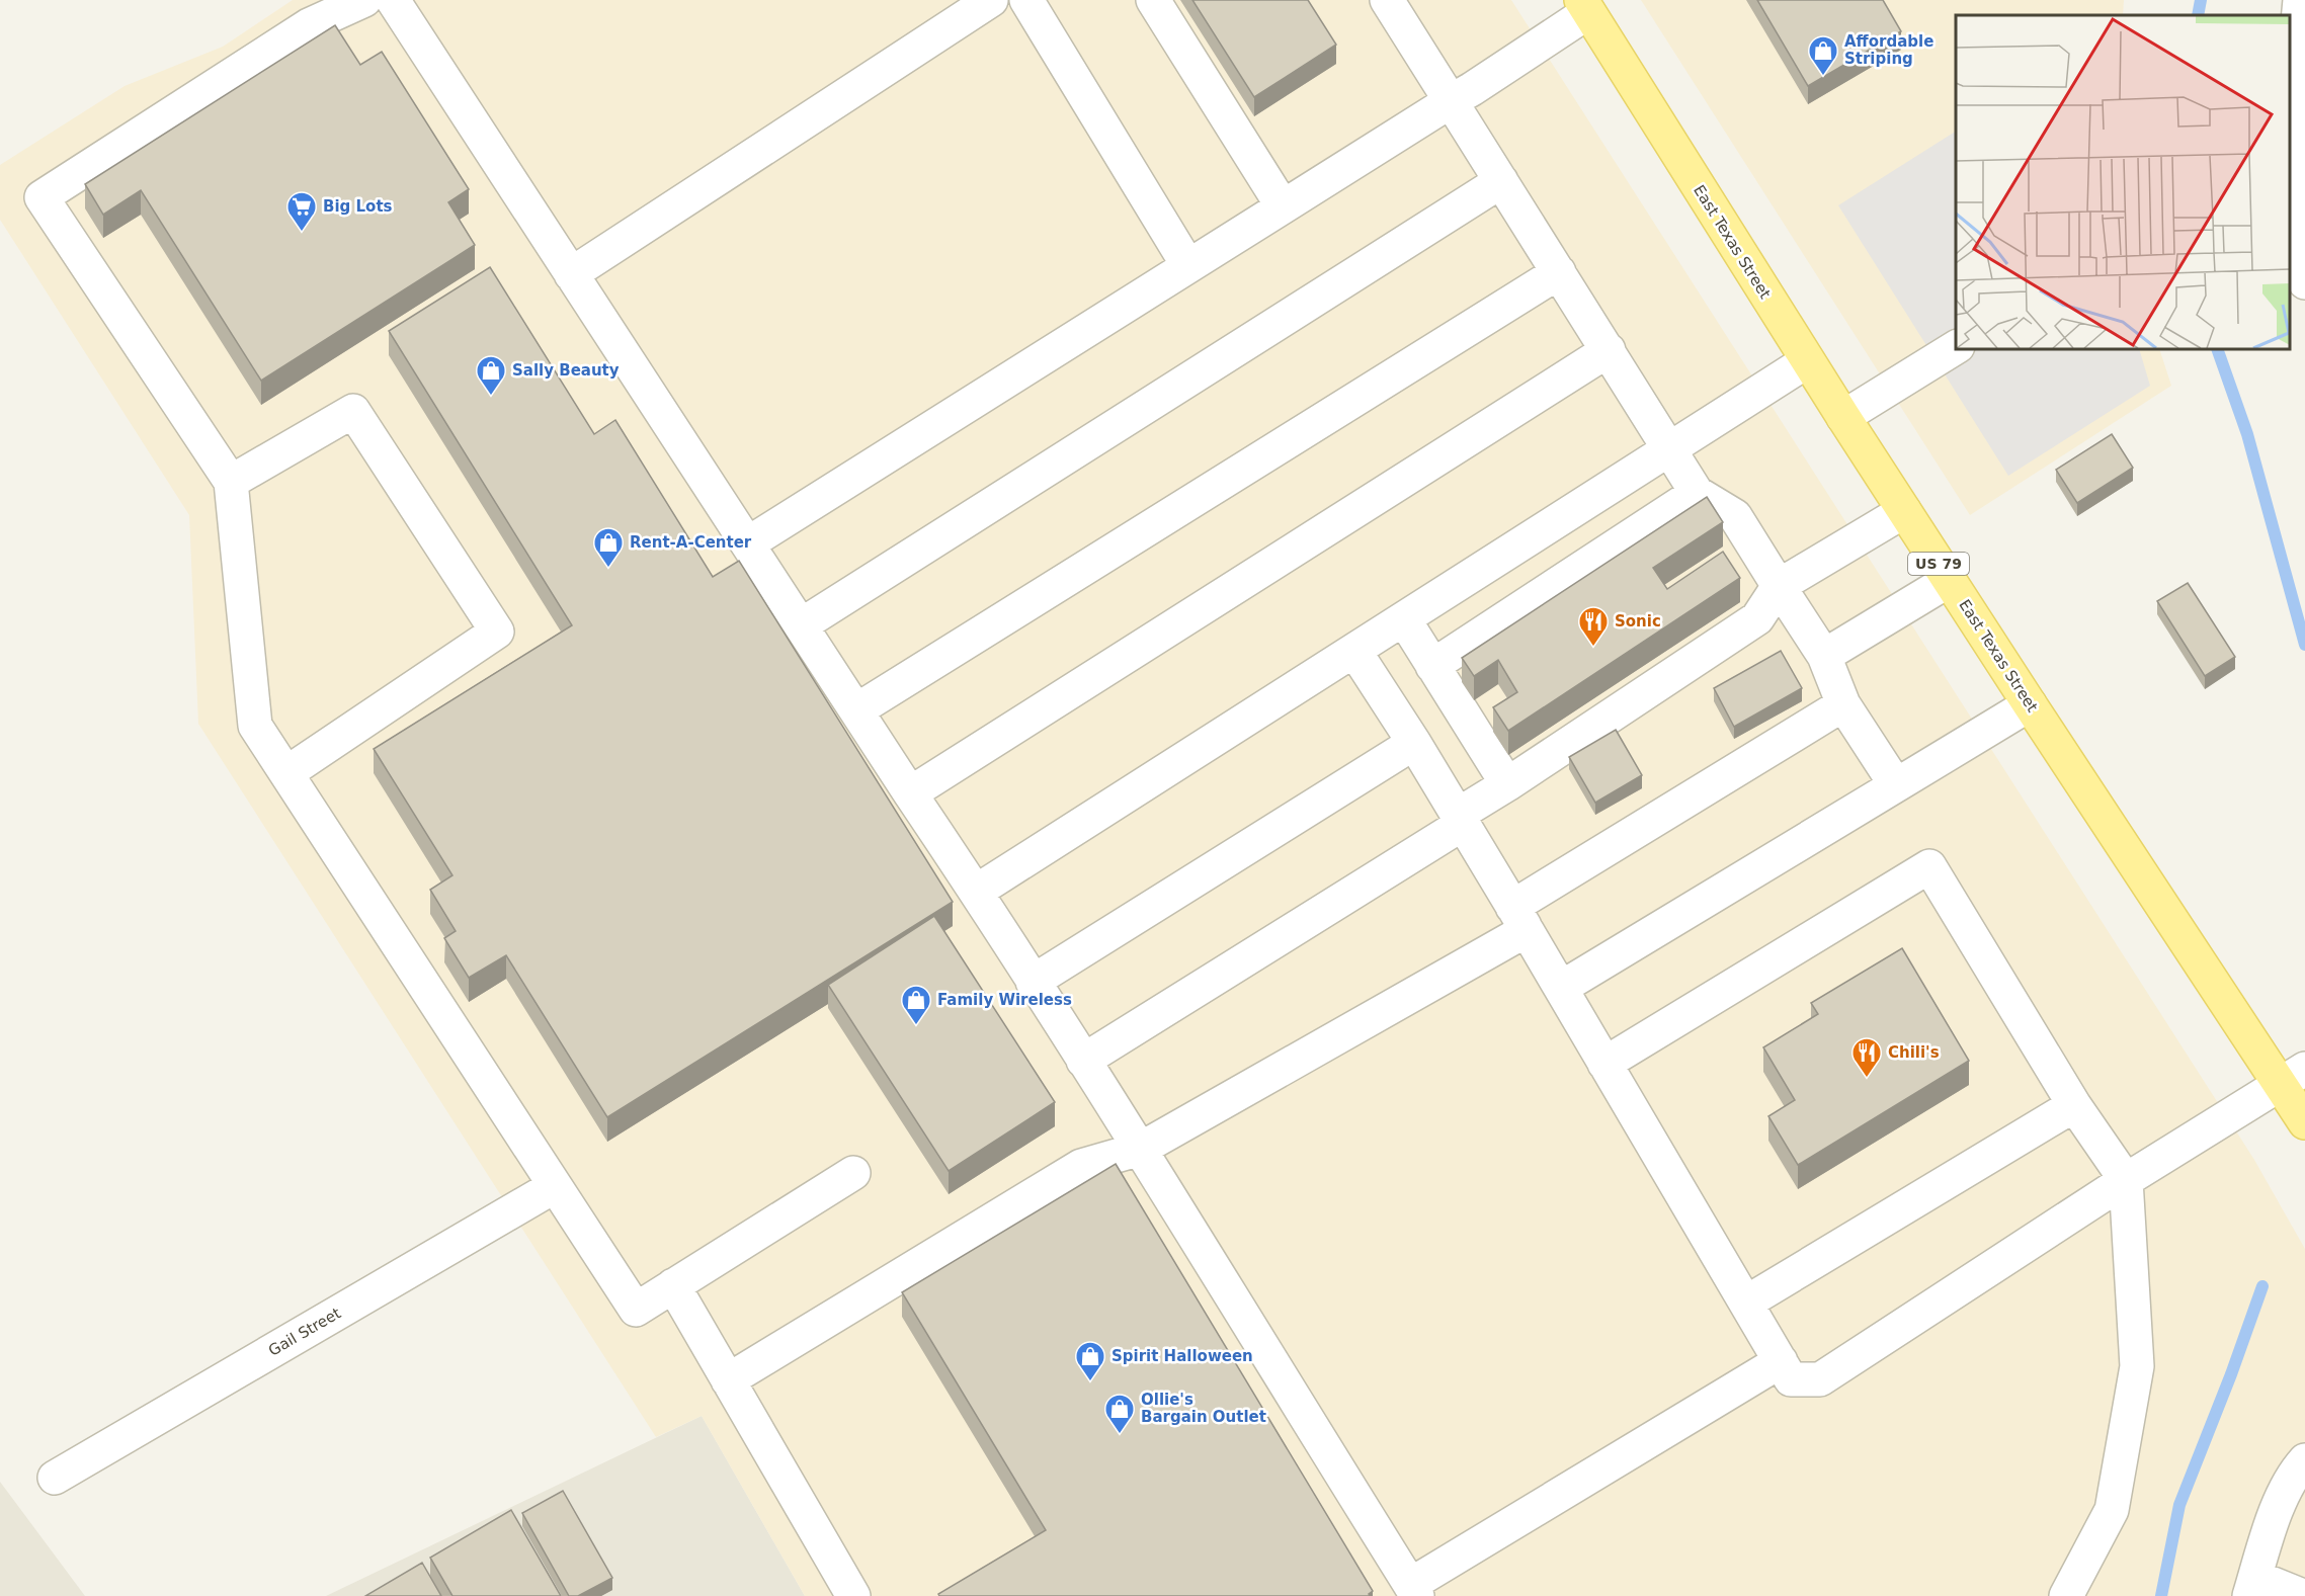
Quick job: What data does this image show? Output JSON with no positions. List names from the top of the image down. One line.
{"streets":{"main road":["East Texas Street","US 79"],"street":["Gail Street"]},"places":{"shop":["Affordable Striping","Sally Beauty","Rent-A-Center","Family Wireless","Spirit Halloween","Ollie's Bargain Outlet"],"supermarket":["Big Lots"],"restaurant":["Sonic","Chili's"]}}
